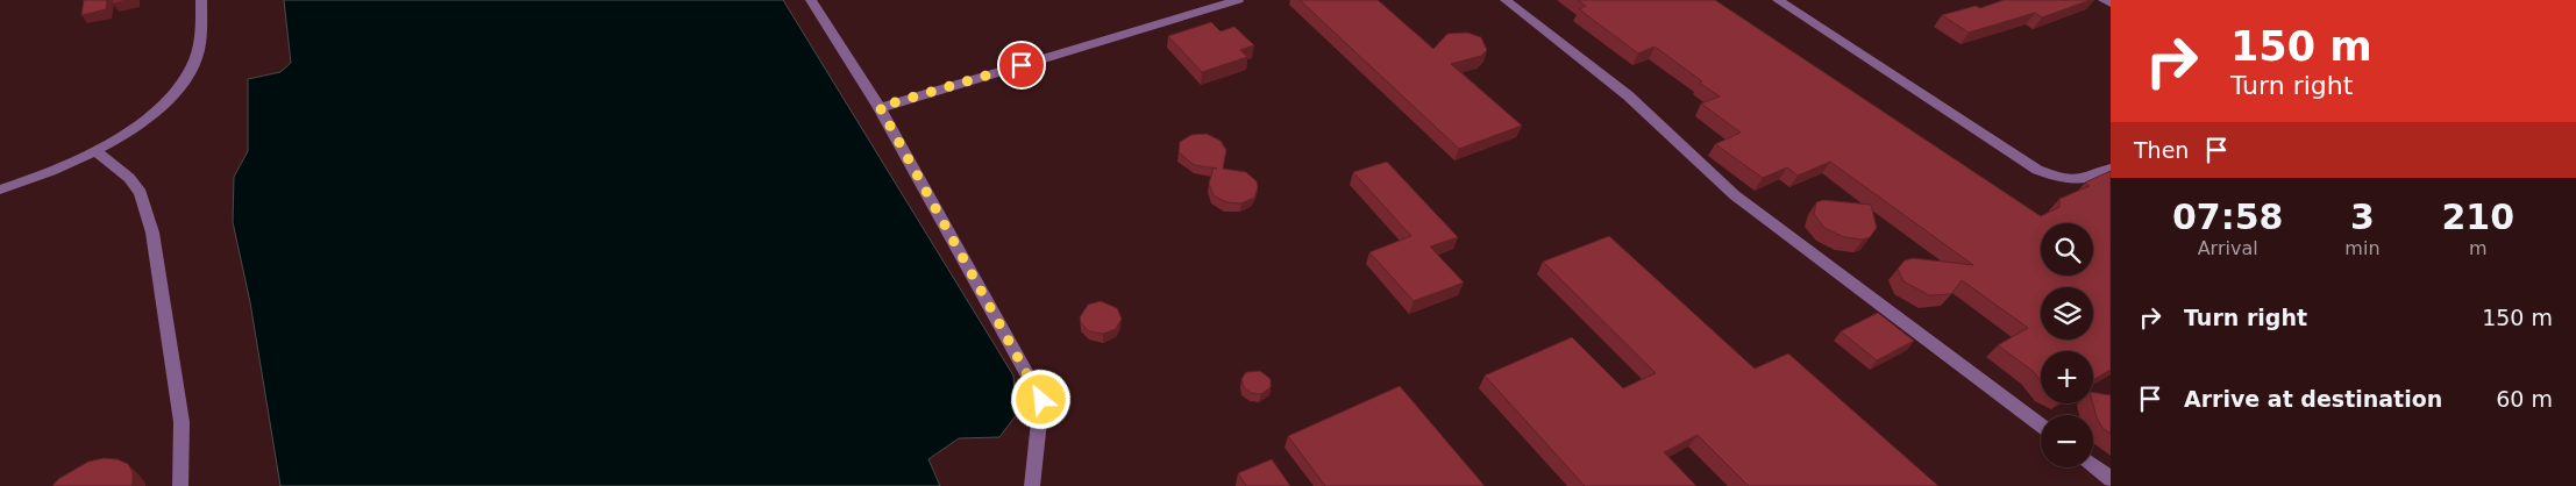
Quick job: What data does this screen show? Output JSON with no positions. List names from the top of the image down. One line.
{"page":{"turn":["150 m","Turn right"],"then":"Then","eta":["07:58","Arrival","3","min","210","m"],"map_buttons":["+","−"],"list":[{"name":"Turn right","value":"150 m"},{"name":"Arrive at destination","value":"60 m"}]}}
